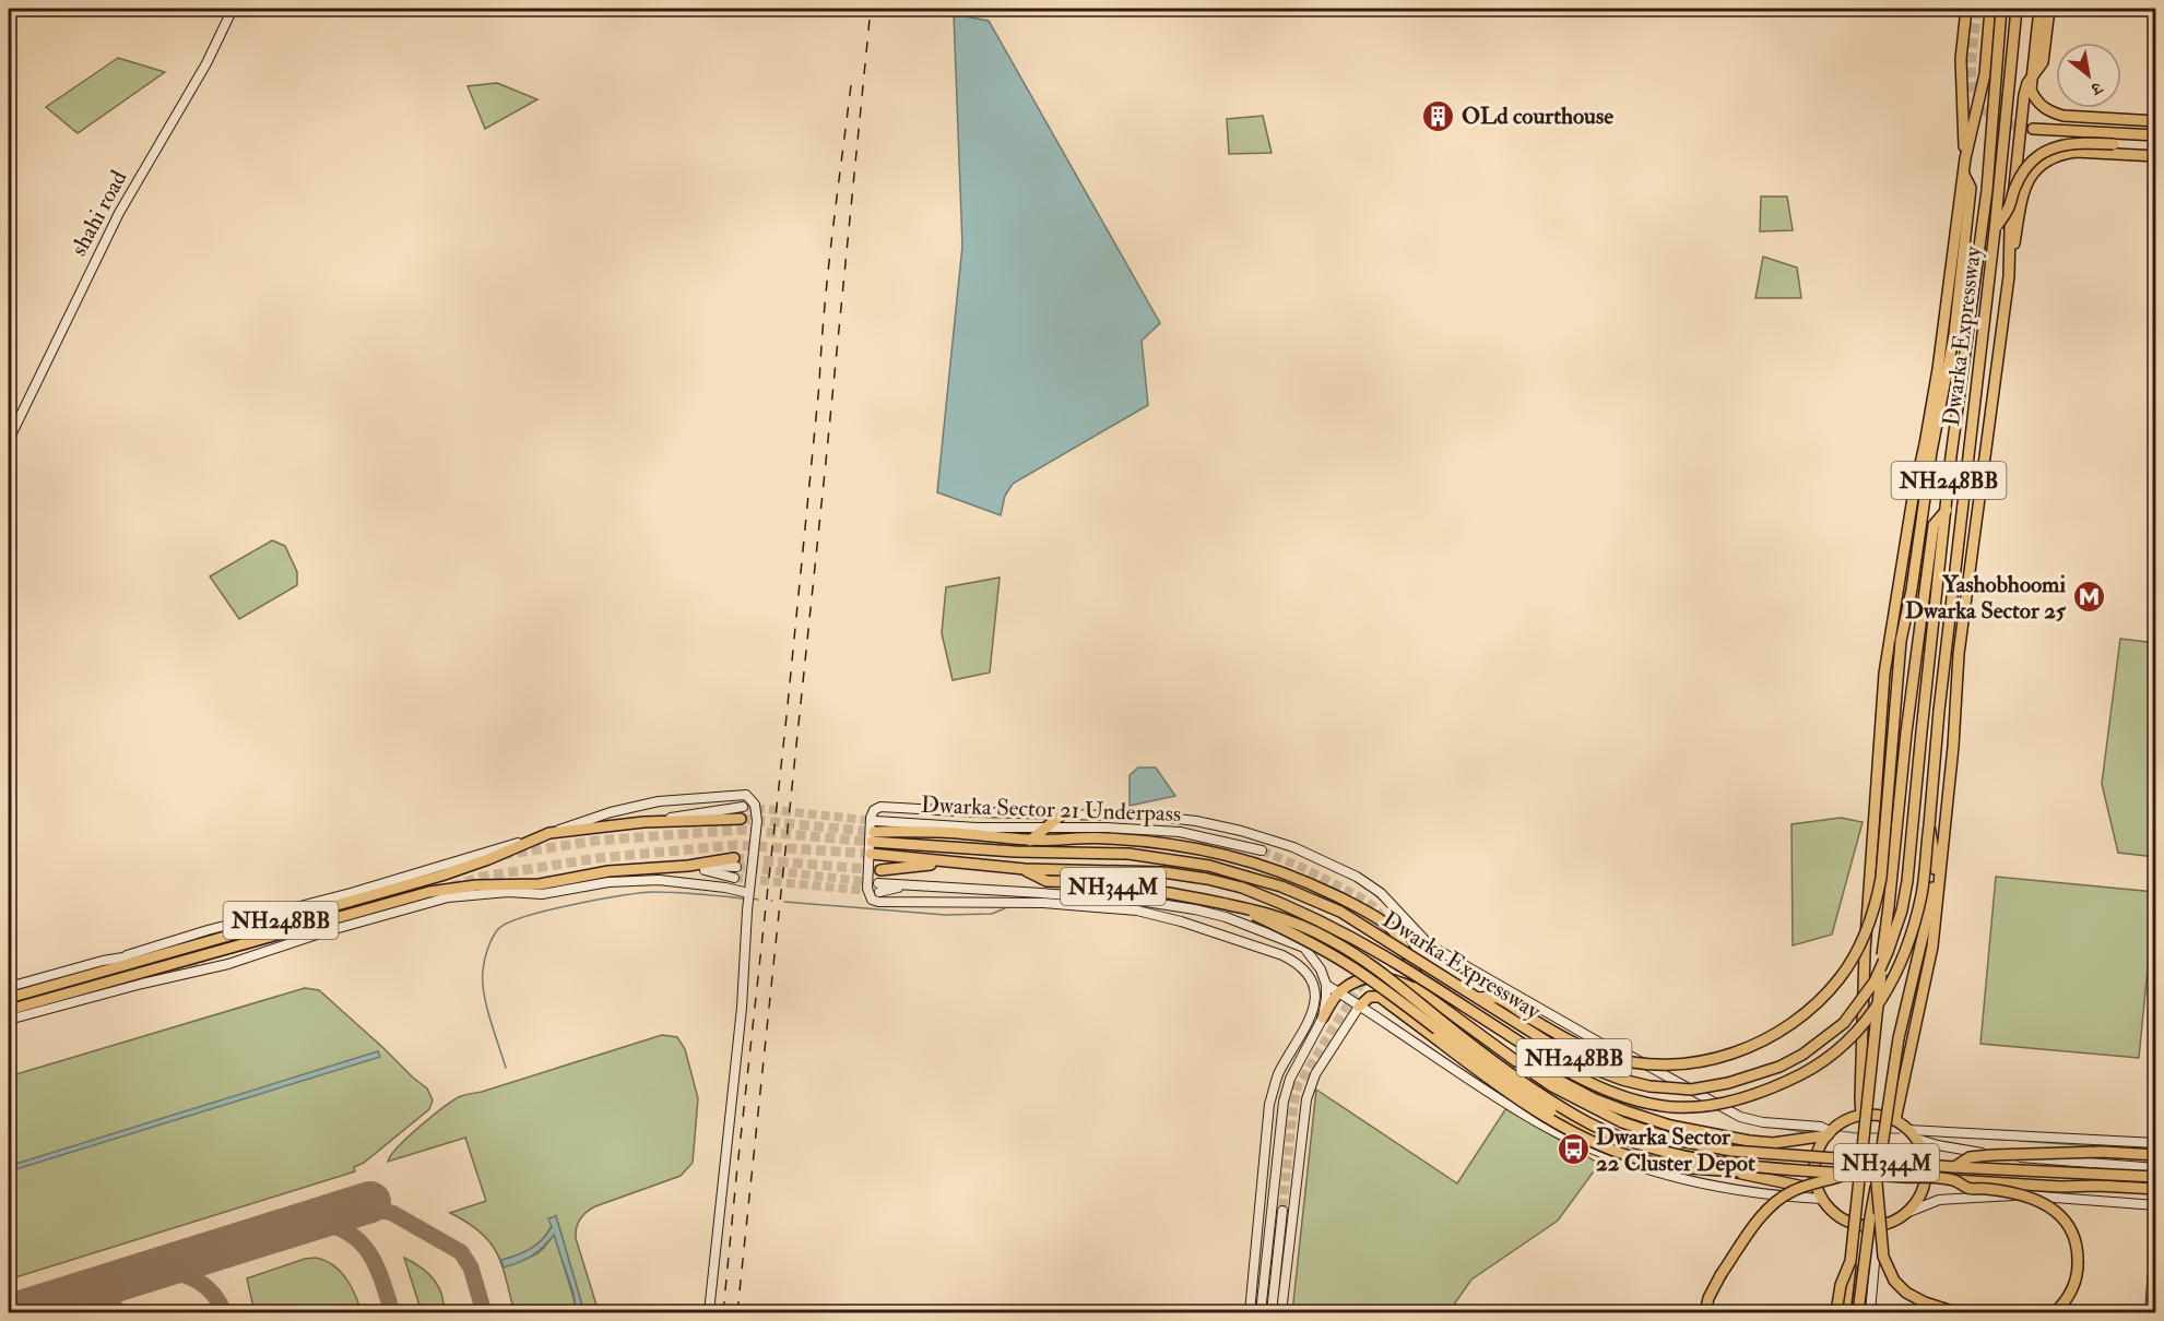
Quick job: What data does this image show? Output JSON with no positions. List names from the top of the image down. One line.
{"streets":{"highway":["Dwarka Expressway","NH248BB","NH344M"],"street":["shahi road","Dwarka Sector 21 Underpass"]},"crossings":[["Dwarka Expressway","NH248BB"],["Dwarka Expressway","NH344M"],["NH248BB","Dwarka Sector 21 Underpass"],["NH248BB","NH344M"]],"places":{"building":["OLd courthouse"],"metro station":["Yashobhoomi Dwarka Sector 25"],"bus stop":["Dwarka Sector 22 Cluster Depot"]},"north":"bottom right"}
